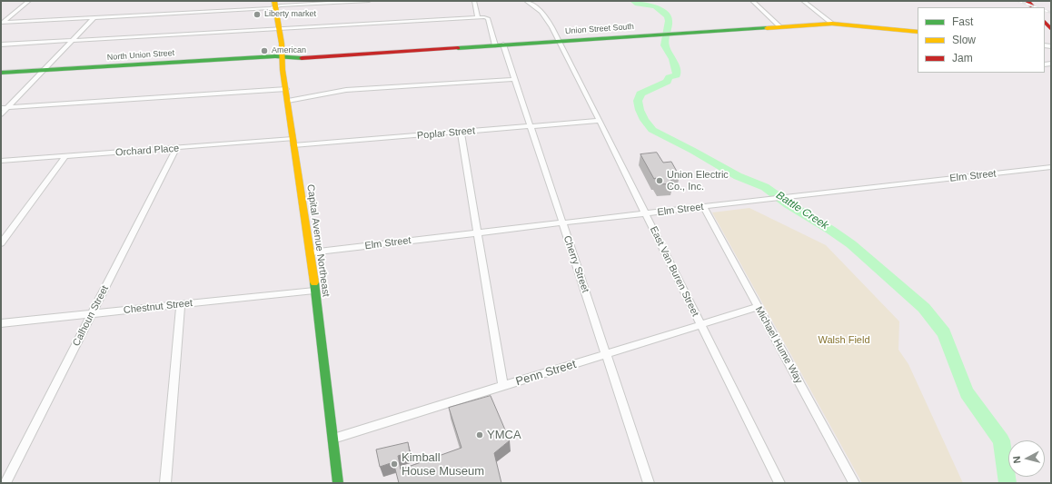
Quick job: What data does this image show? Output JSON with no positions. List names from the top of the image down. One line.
{"streets":{"main road":["Union Street South","North Union Street","Capital Avenue Northeast"],"street":["Poplar Street","Orchard Place","Elm Street","Cherry Street","East Van Buren Street","Chestnut Street","Calhoun Street","Michael Hume Way","Penn Street"]},"crossings":[["Union Street South","North Union Street"],["Union Street South","Capital Avenue Northeast"],["Union Street South","Cherry Street"],["Union Street South","East Van Buren Street"],["North Union Street","Capital Avenue Northeast"],["Poplar Street","Orchard Place"],["Poplar Street","Capital Avenue Northeast"],["Poplar Street","Cherry Street"],["Poplar Street","East Van Buren Street"],["Orchard Place","Capital Avenue Northeast"],["Orchard Place","Calhoun Street"],["Elm Street","Capital Avenue Northeast"],["Elm Street","Cherry Street"],["Elm Street","East Van Buren Street"],["Elm Street","Michael Hume Way"],["Capital Avenue Northeast","Chestnut Street"],["Capital Avenue Northeast","Penn Street"],["Cherry Street","Penn Street"],["East Van Buren Street","Penn Street"],["Chestnut Street","Calhoun Street"],["Michael Hume Way","Penn Street"]],"water":["Battle Creek"],"parks":["Walsh Field"],"places":["Liberty market","American","Union Electric Co., Inc.","YMCA","Kimball House Museum"],"legend":["Fast","Slow","Jam"],"north":"left"}
